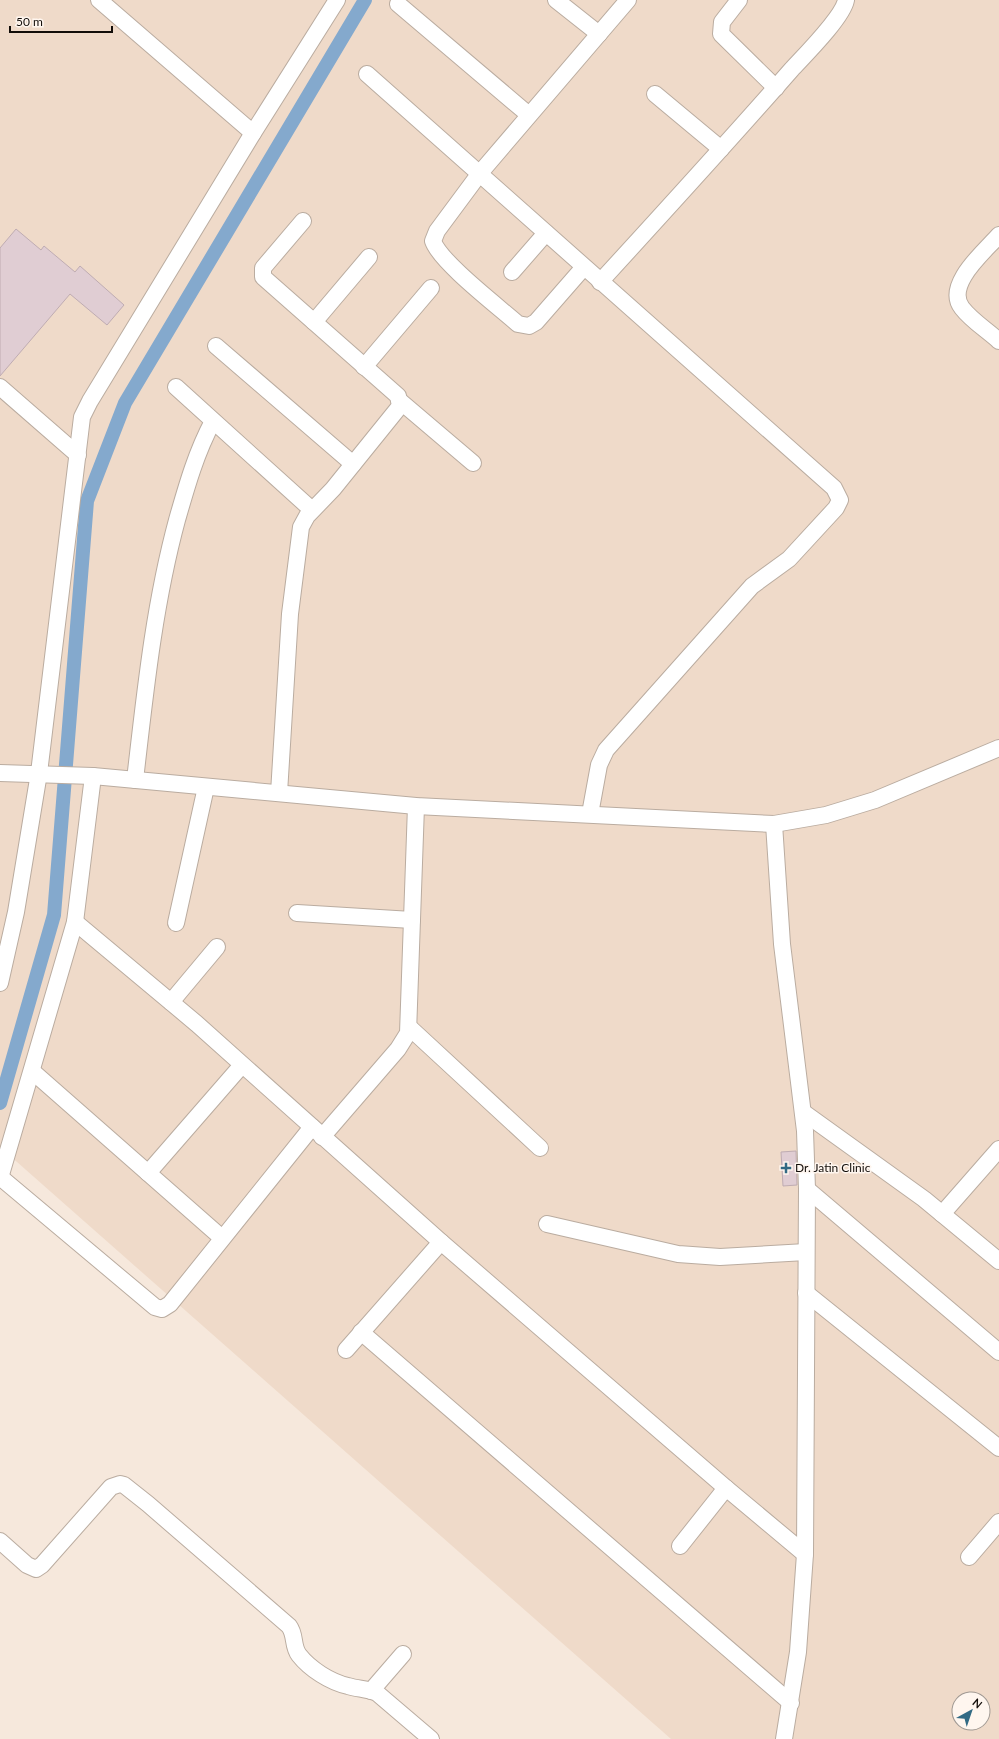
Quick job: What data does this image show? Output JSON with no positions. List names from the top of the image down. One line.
{"places":{"health":["Dr. Jatin Clinic"]},"scale_bar":"50 m","north":"top right"}
